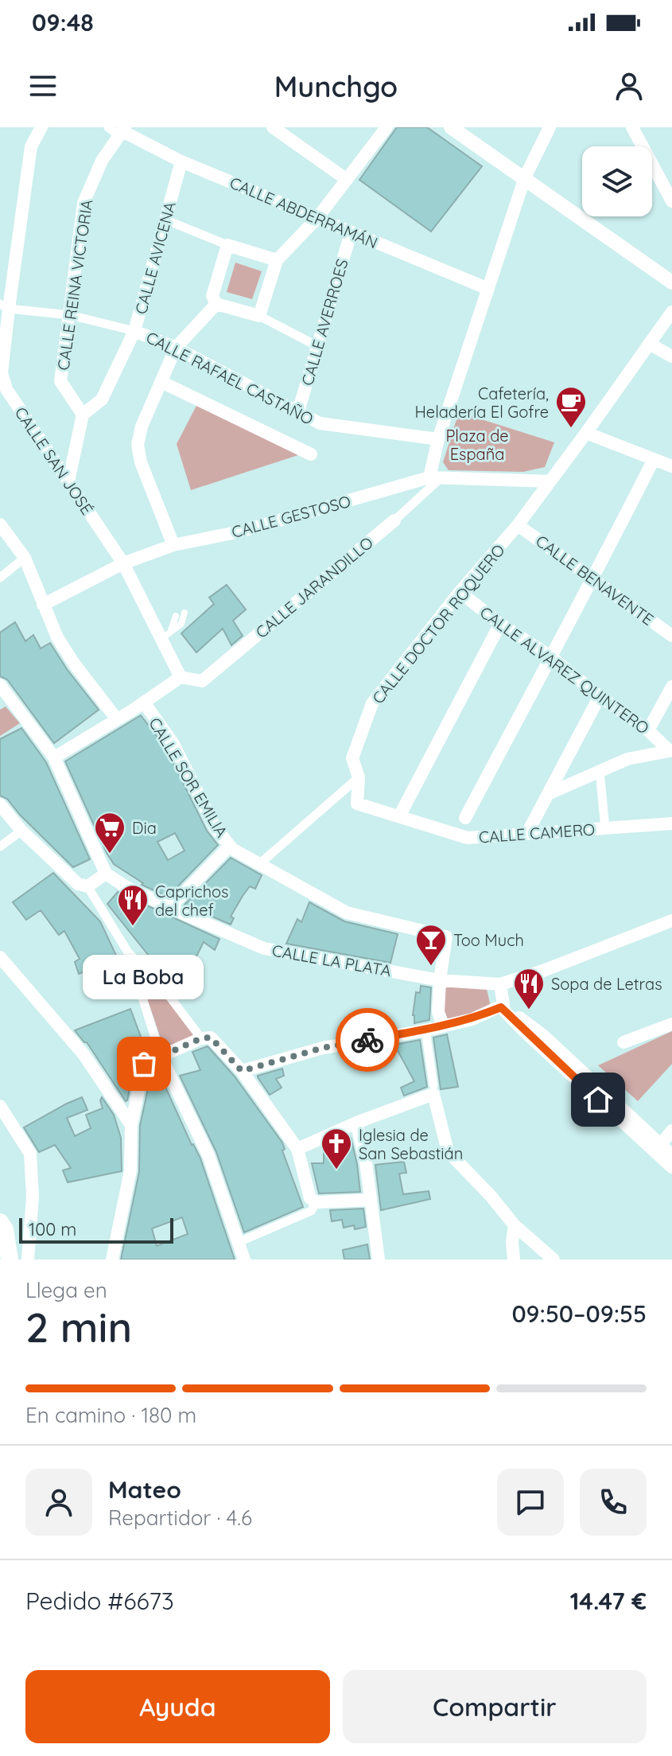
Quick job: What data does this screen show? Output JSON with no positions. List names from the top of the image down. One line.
{"streets":{"street":["CALLE ABDERRAMÁN","CALLE AVICENA","CALLE REINA VICTORIA","CALLE AVERROES","CALLE RAFAEL CASTAÑO","CALLE SAN JOSÉ","CALLE GESTOSO","CALLE BENAVENTE","CALLE JARANDILLO","CALLE DOCTOR ROQUERO","CALLE ALVAREZ QUINTERO","CALLE SOR EMILIA","CALLE CAMERO","CALLE LA PLATA"]},"crossings":[["CALLE ABDERRAMÁN","CALLE AVICENA"],["CALLE ABDERRAMÁN","CALLE REINA VICTORIA"],["CALLE ABDERRAMÁN","CALLE AVERROES"],["CALLE AVICENA","CALLE REINA VICTORIA"],["CALLE AVICENA","CALLE RAFAEL CASTAÑO"],["CALLE AVERROES","CALLE RAFAEL CASTAÑO"],["CALLE SAN JOSÉ","CALLE GESTOSO"],["CALLE SAN JOSÉ","CALLE JARANDILLO"],["CALLE GESTOSO","CALLE JARANDILLO"],["CALLE GESTOSO","CALLE DOCTOR ROQUERO"],["CALLE BENAVENTE","CALLE DOCTOR ROQUERO"],["CALLE DOCTOR ROQUERO","CALLE ALVAREZ QUINTERO"],["CALLE DOCTOR ROQUERO","CALLE CAMERO"],["CALLE SOR EMILIA","CALLE LA PLATA"]],"parks":["Plaza de España"],"places":{"cafe":["Cafetería, Heladería El Gofre"],"supermarket":["Dia"],"restaurant":["Caprichos del chef","Sopa de Letras"],"bar":["Too Much"],"other":["La Boba"],"church":["Iglesia de San Sebastián"]},"scale_bar":"100 m","page":{"status":"09:48","header":"Munchgo","bubble":"La Boba","scale":"100 m","heading":["2 min","Llega en","09:50–09:55"],"panel":["Mateo","Repartidor · 4.6","Pedido #6673","14.47 €"],"bar":"En camino · 180 m","buttons":["Ayuda","Compartir"]}}
